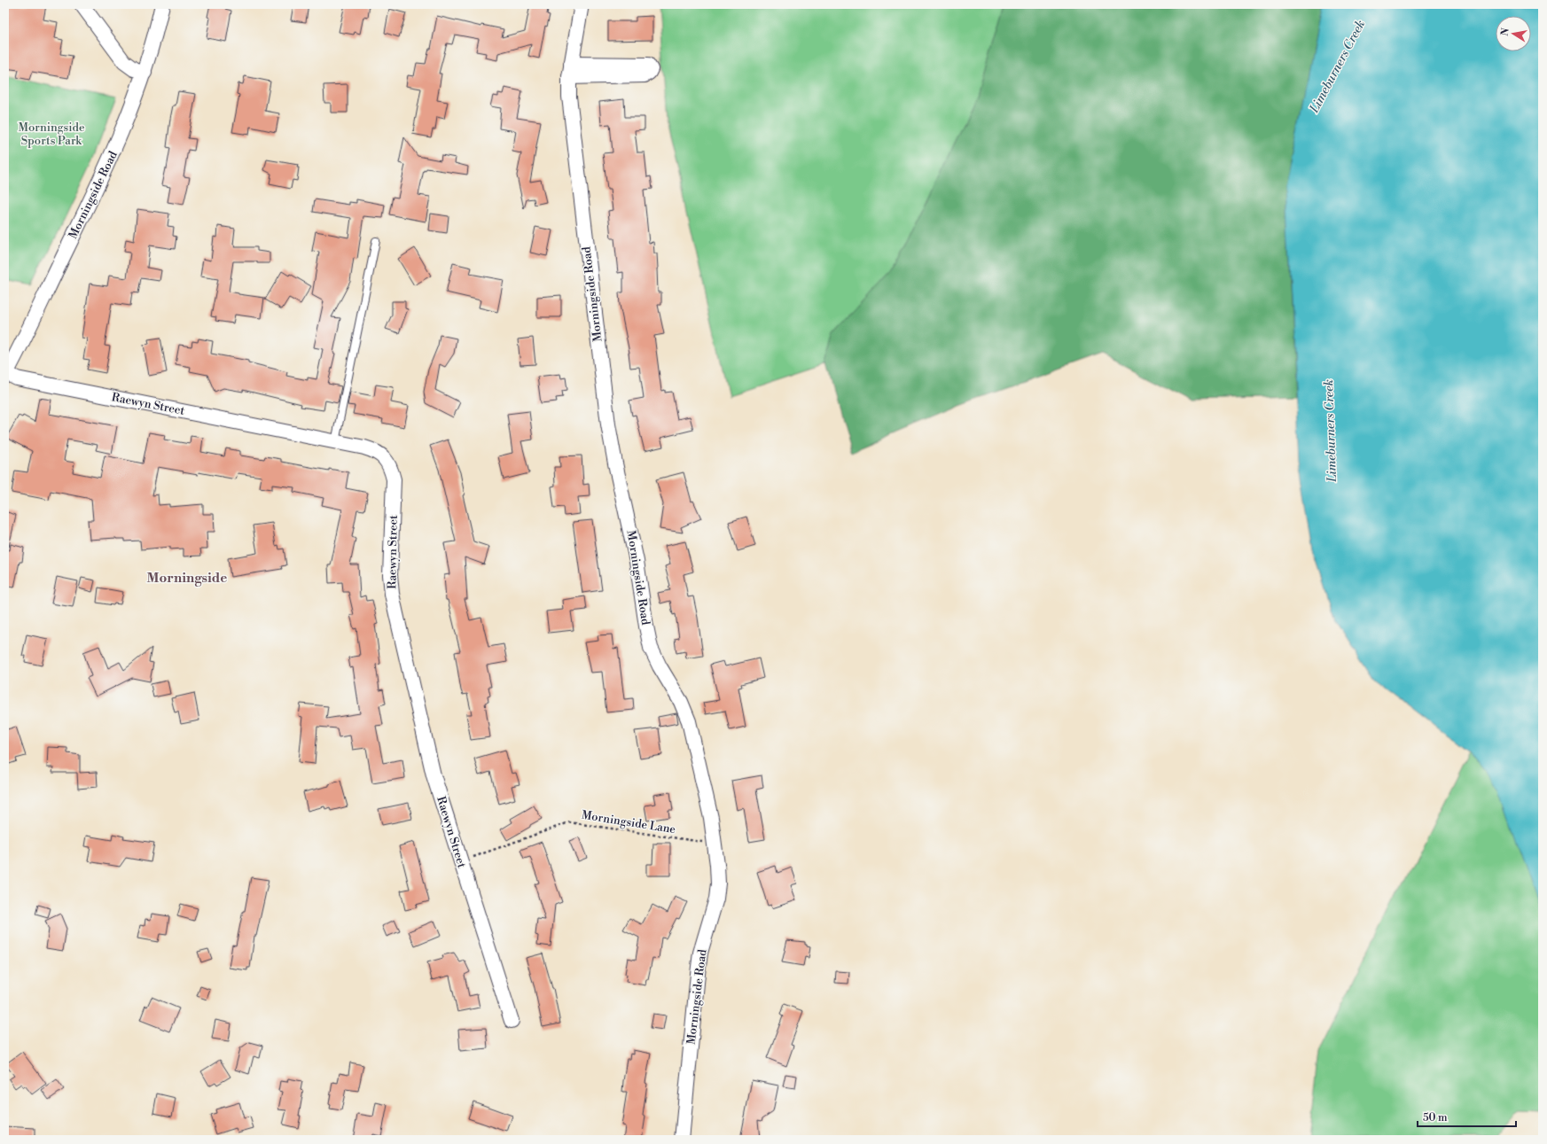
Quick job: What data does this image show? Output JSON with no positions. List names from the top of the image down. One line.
{"streets":{"street":["Morningside Road","Raewyn Street"],"path":["Morningside Lane"]},"crossings":[["Morningside Road","Raewyn Street"],["Morningside Road","Morningside Lane"],["Raewyn Street","Morningside Lane"]],"districts":["Morningside"],"water":["Limeburners Creek"],"parks":["Morningside Sports Park"],"scale_bar":"50 m","north":"left"}
